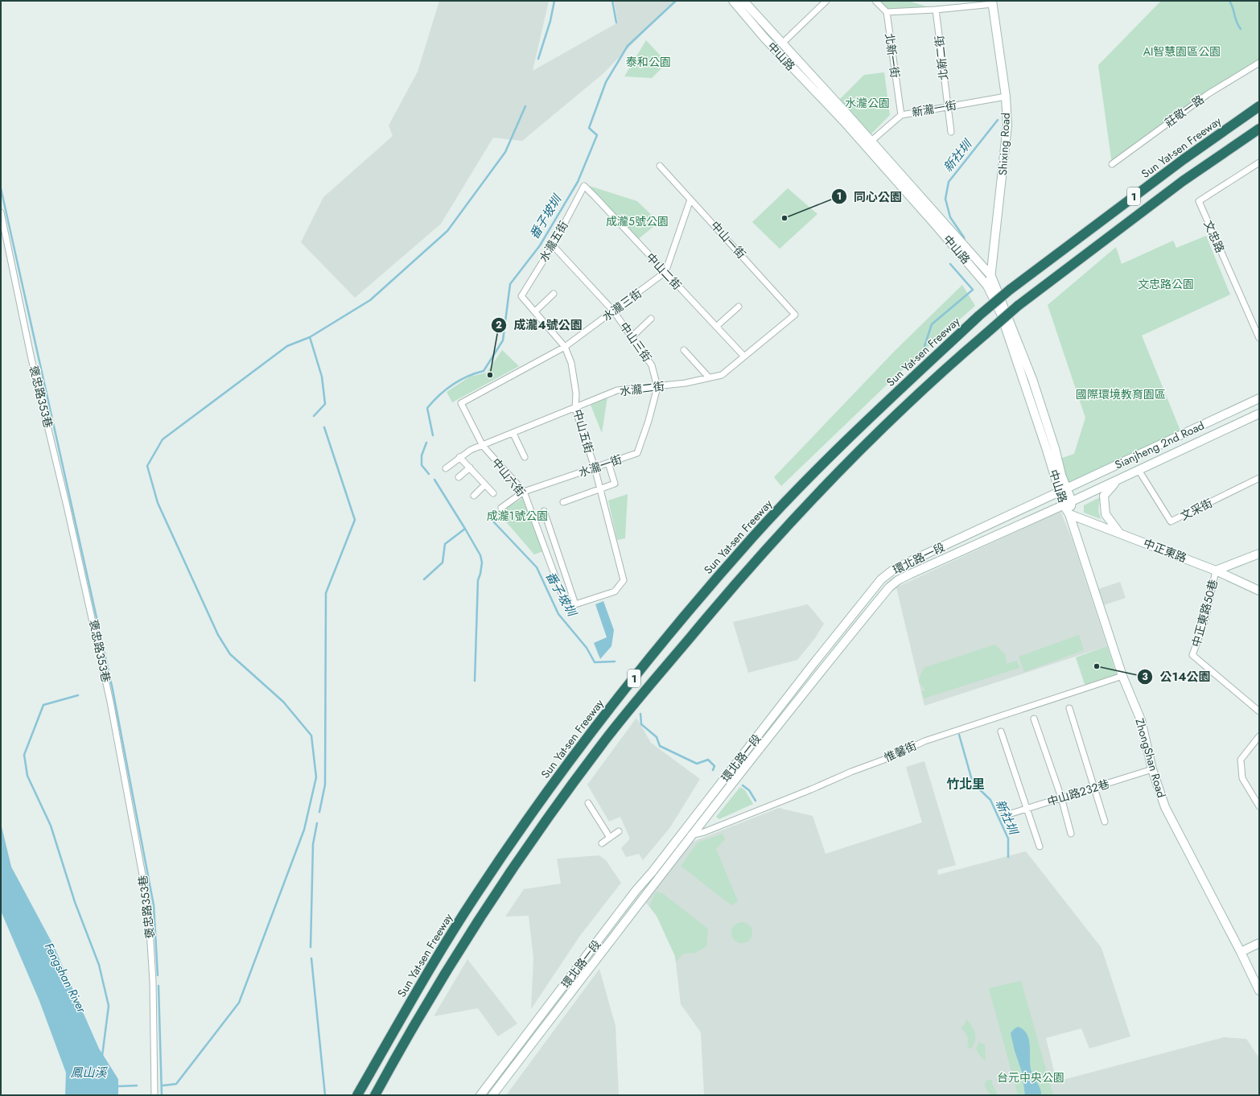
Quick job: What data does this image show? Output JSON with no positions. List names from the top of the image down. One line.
{"streets":{"highway":["Sun Yat-sen Freeway","1"],"street":["北新一街","中山路","北新二街","新瀧一街","莊敬一路","Shixing Road","文忠路","中山一街","水瀧五街","中山二街","水瀧三街","中山三街","水瀧二街","褒忠路353巷","中山五街","Sianjheng 2nd Road","水瀧一街","中山六街","文采街","中正東路","環北路一段","中正東路50巷","惟馨街","ZhongShan Road","中山路232巷"]},"crossings":[["北新一街","新瀧一街"],["中山路","新瀧一街"],["中山路","Shixing Road"],["中山路","Sianjheng 2nd Road"],["中山路","中正東路"],["中山路","環北路一段"],["中山路","ZhongShan Road"],["北新二街","新瀧一街"],["新瀧一街","Shixing Road"],["中山一街","水瀧二街"],["水瀧五街","中山二街"],["水瀧五街","中山三街"],["水瀧五街","中山五街"],["中山二街","水瀧三街"],["中山二街","水瀧二街"],["水瀧三街","中山三街"],["水瀧三街","中山五街"],["水瀧三街","中山六街"],["中山三街","水瀧二街"],["中山三街","水瀧一街"],["水瀧二街","中山五街"],["水瀧二街","水瀧一街"],["水瀧二街","中山六街"],["中山五街","水瀧一街"],["中山五街","中山六街"],["Sianjheng 2nd Road","文采街"],["Sianjheng 2nd Road","環北路一段"],["水瀧一街","中山六街"],["中正東路","中正東路50巷"],["中正東路","ZhongShan Road"],["環北路一段","惟馨街"],["惟馨街","ZhongShan Road"],["ZhongShan Road","中山路232巷"]],"districts":["竹北里"],"water":["新社圳","番子坡圳","Fengshan River","鳳山溪"],"parks":["AI智慧園區公園","泰和公園","水瀧公園","成瀧5號公園","文忠路公園","國際環境教育園區","成瀧1號公園","台元中央公園"],"places":["同心公園","成瀧4號公園","公14公園"]}
